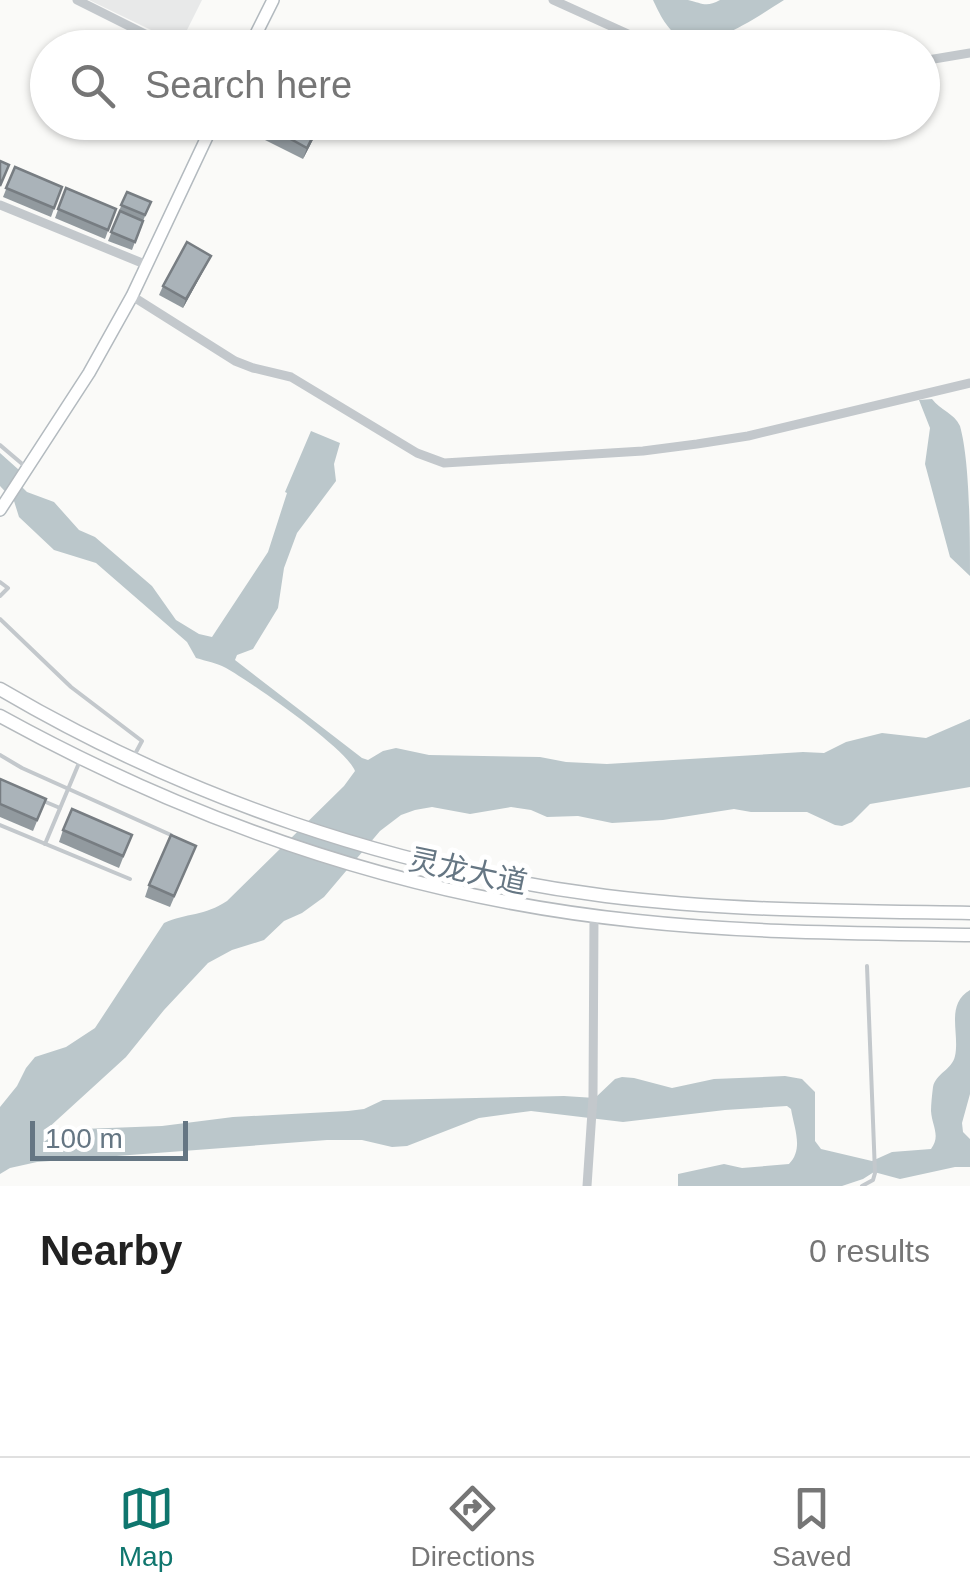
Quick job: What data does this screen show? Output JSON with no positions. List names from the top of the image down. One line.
{"streets":{"main road":["灵龙大道"]},"scale_bar":"100 m","page":{"search":"Search here","scale":"100 m","heading":["Nearby","0 results"],"nav":["Map","Directions","Saved"]}}
